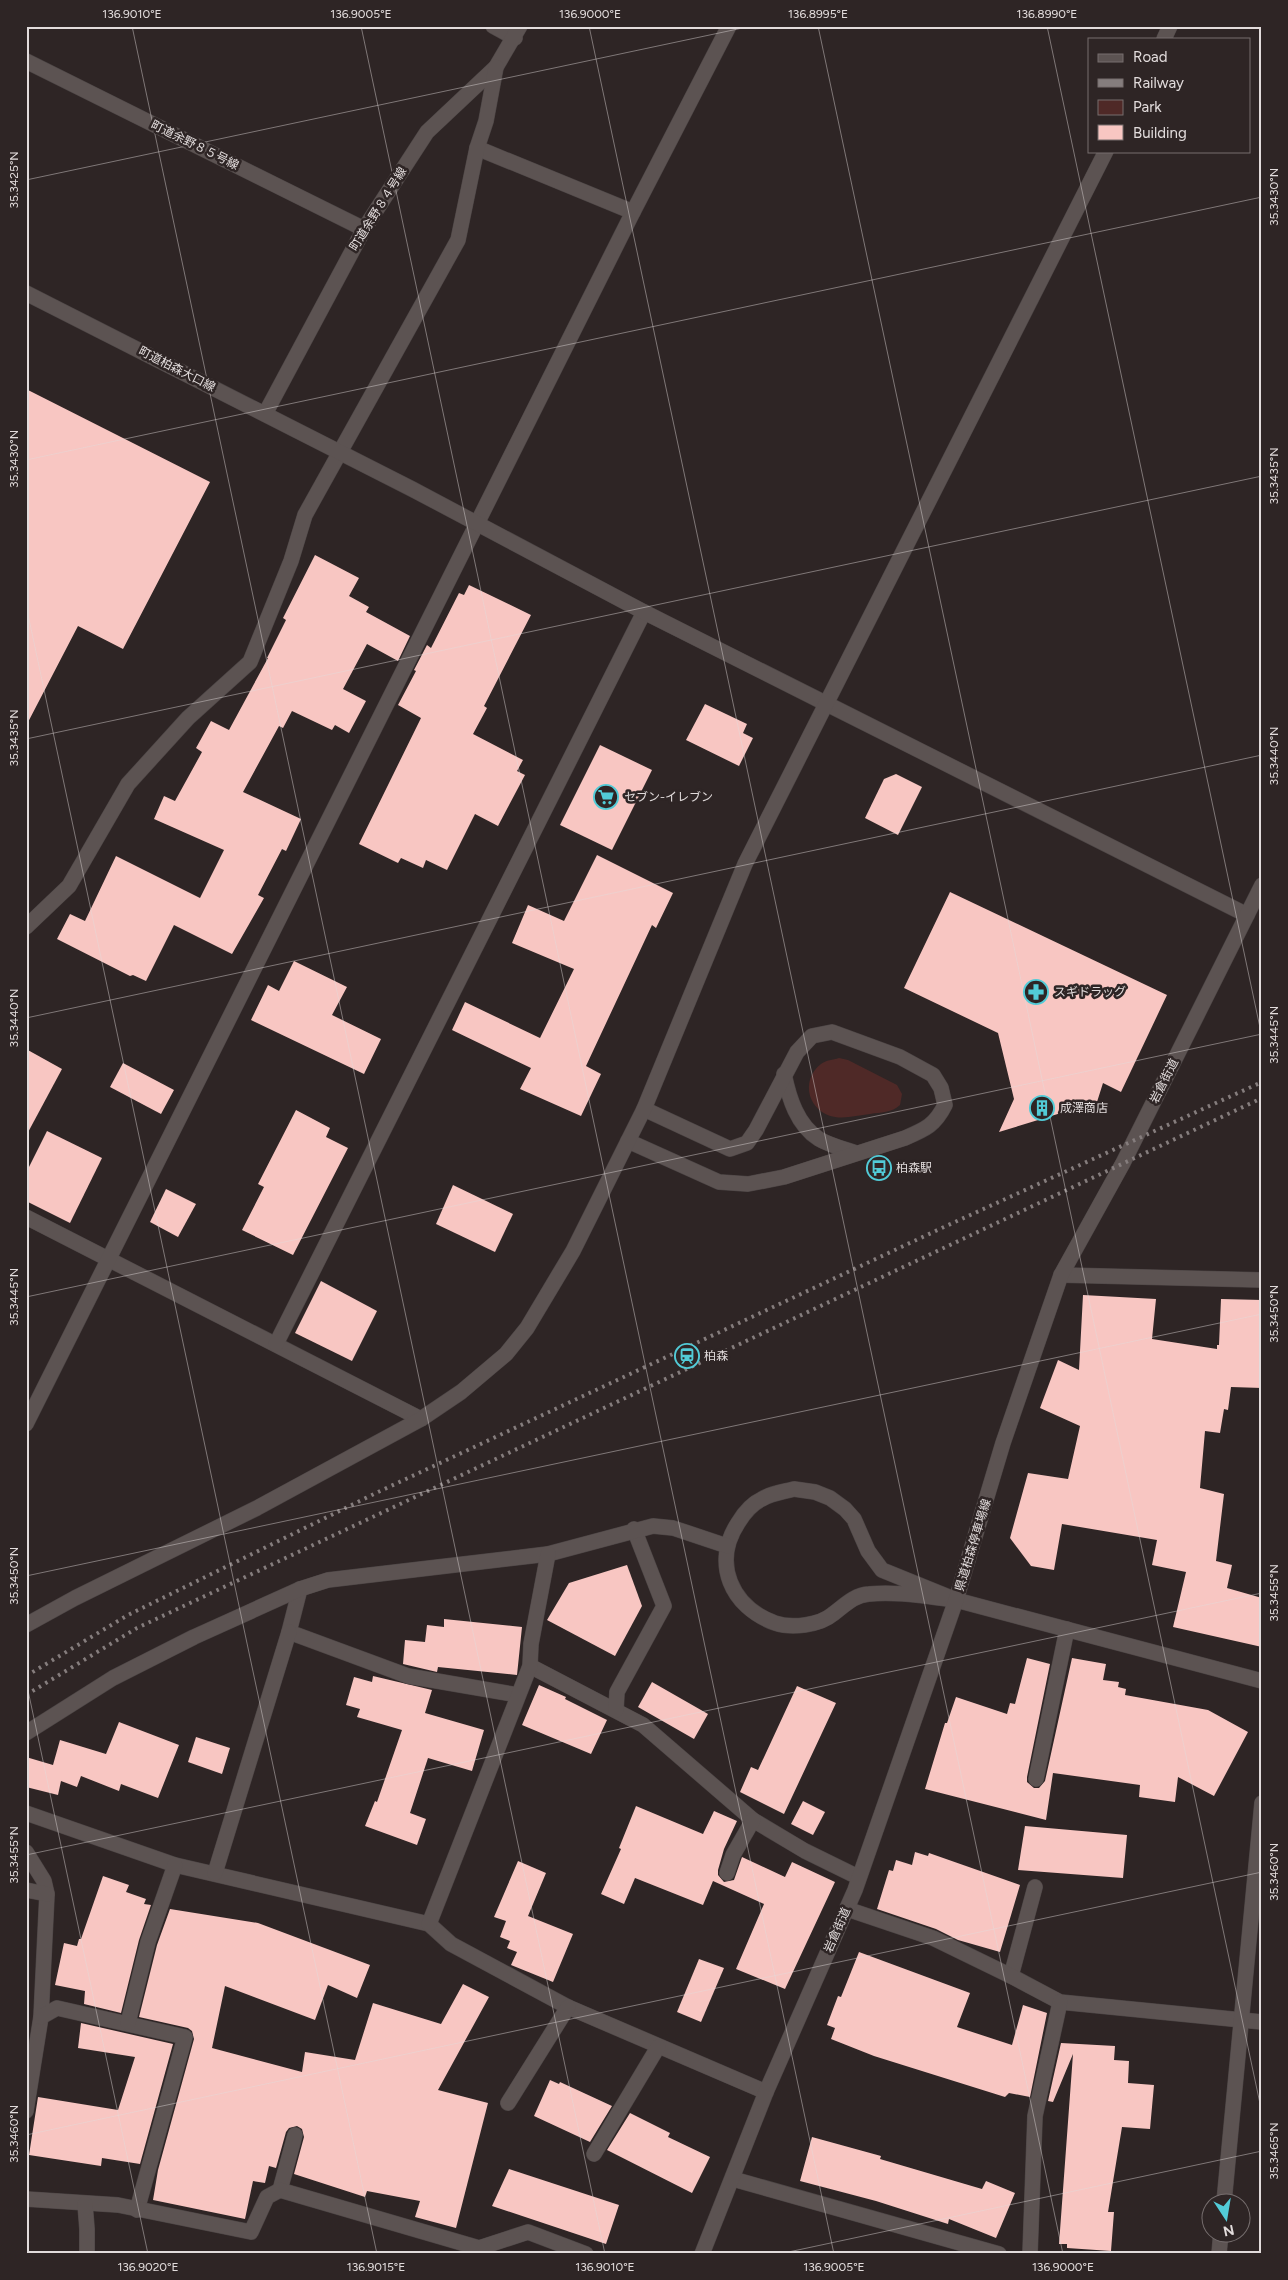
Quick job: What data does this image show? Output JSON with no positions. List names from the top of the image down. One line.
{"streets":{"street":["町道余野８５号線","町道余野８４号線","町道柏森大口線","岩倉街道","県道柏森停車場線"]},"crossings":[["町道余野８５号線","町道余野８４号線"],["町道余野８４号線","町道柏森大口線"],["町道柏森大口線","岩倉街道"],["岩倉街道","県道柏森停車場線"]],"places":{"supermarket":["セブン-イレブン"],"pharmacy":["スギドラッグ"],"building":["成澤商店"],"bus stop":["柏森駅"],"station":["柏森"]},"legend":["Road","Railway","Park","Building"],"north":"bottom","coordinates":["136.9010°E","136.9005°E","136.9000°E","136.8995°E","136.8990°E","35.3425°N","35.3430°N","35.3435°N","35.3440°N","35.3445°N","35.3450°N","35.3455°N","35.3460°N","35.3465°N","136.9020°E","136.9015°E"]}
